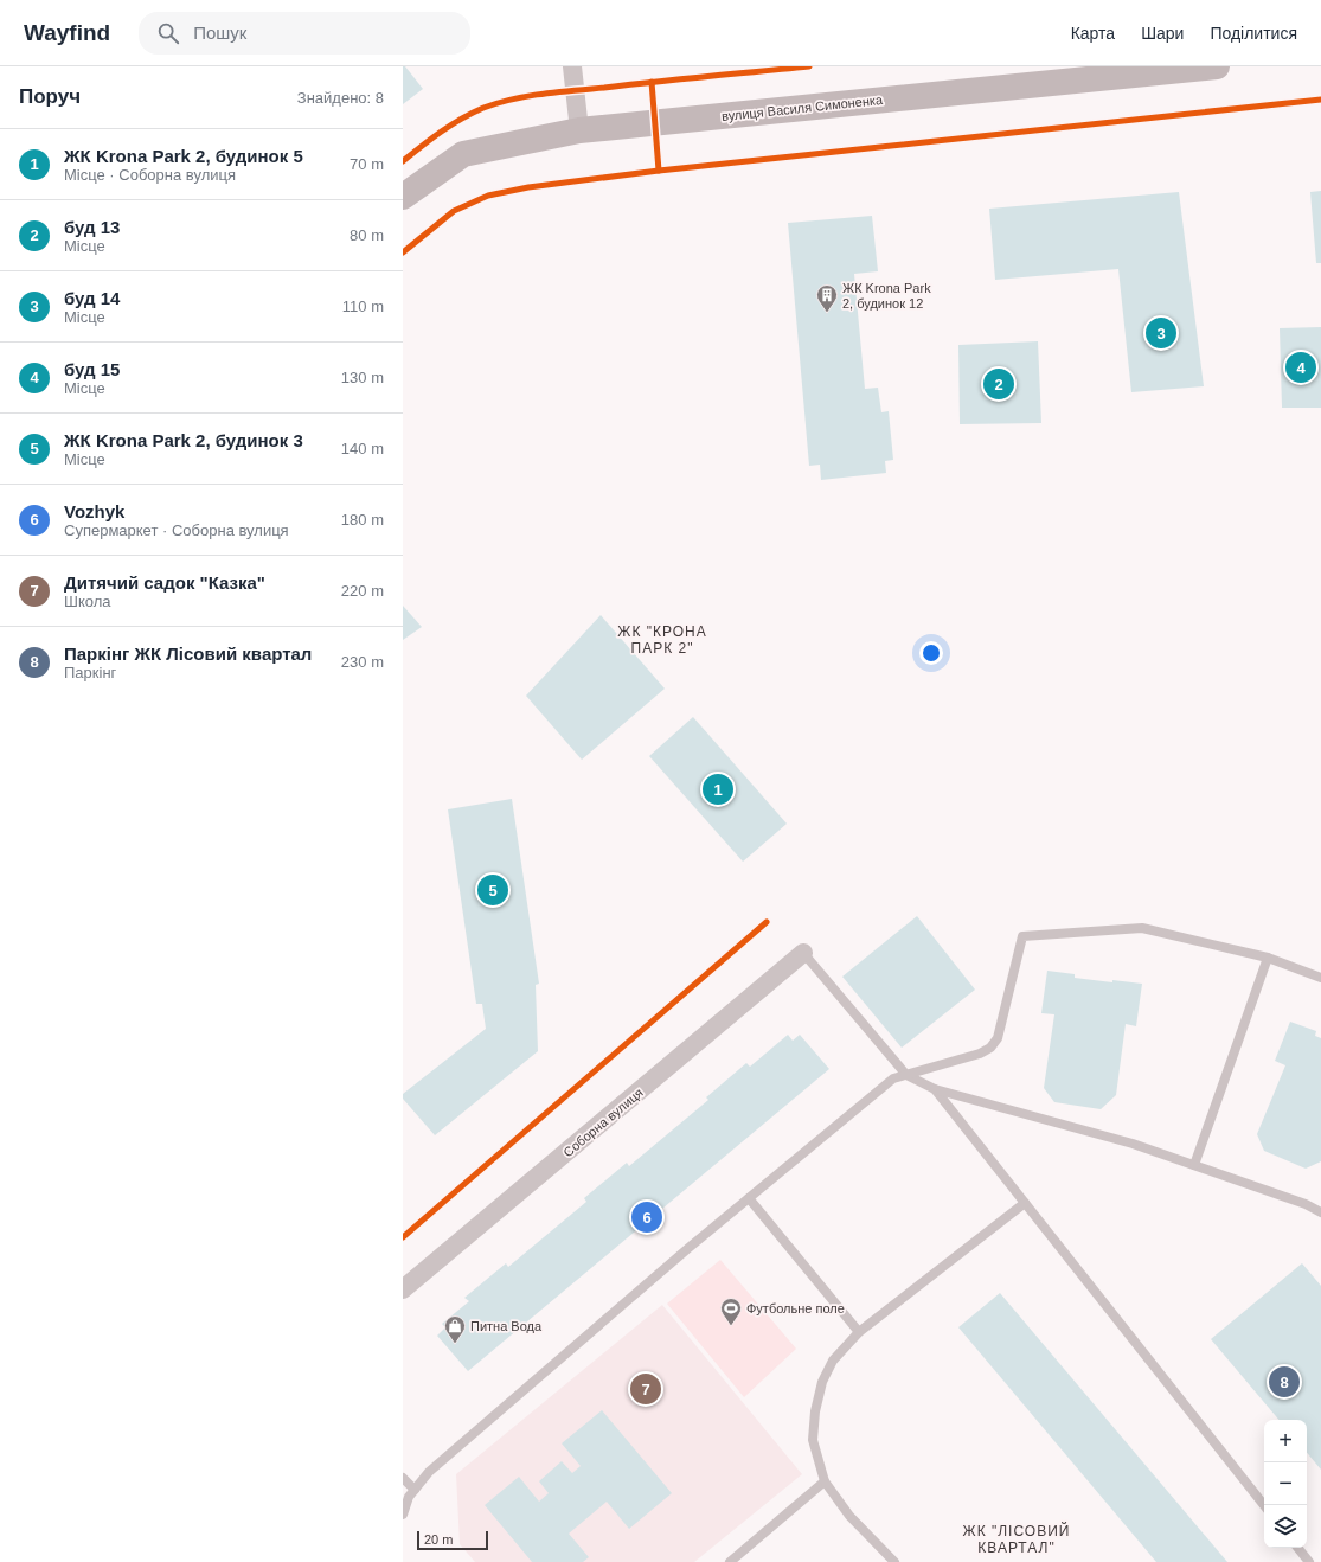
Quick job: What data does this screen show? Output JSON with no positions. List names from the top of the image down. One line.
{"streets":{"street":["вулиця Василя Симоненка","Соборна вулиця"]},"districts":["ЖК \"КРОНА ПАРК 2\"","ЖК \"ЛІСОВИЙ КВАРТАЛ\""],"places":{"building":["ЖК Krona Park 2, будинок 12"],"sports":["Футбольне поле"],"shop":["Питна Вода"]},"scale_bar":"20 m","page":{"header":"Wayfind","search":"Пошук","nav":["Карта","Шари","Поділитися"],"heading":["Поруч","Знайдено: 8"],"list":[{"mark":"1","name":"ЖК Krona Park 2, будинок 5","note":"Місце · Соборна вулиця","value":"70 m"},{"mark":"2","name":"буд 13","note":"Місце","value":"80 m"},{"mark":"3","name":"буд 14","note":"Місце","value":"110 m"},{"mark":"4","name":"буд 15","note":"Місце","value":"130 m"},{"mark":"5","name":"ЖК Krona Park 2, будинок 3","note":"Місце","value":"140 m"},{"mark":"6","name":"Vozhyk","note":"Супермаркет · Соборна вулиця","value":"180 m"},{"mark":"7","name":"Дитячий садок \"Казка\"","note":"Школа","value":"220 m"},{"mark":"8","name":"Паркінг ЖК Лісовий квартал","note":"Паркінг","value":"230 m"}],"pins":["3","4","2","1","5","6","8","7"],"map_buttons":["+","−"],"scale":"20 m"}}
